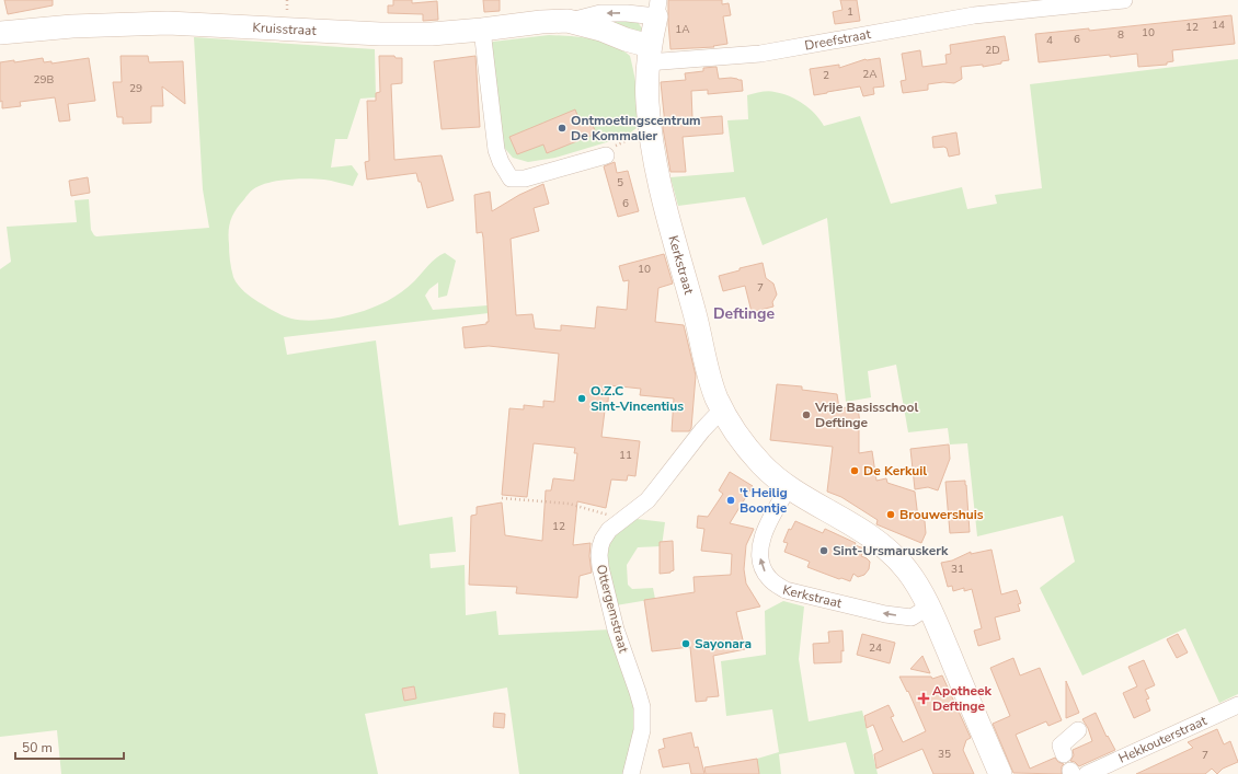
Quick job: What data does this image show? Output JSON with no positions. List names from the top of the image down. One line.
{"streets":{"street":["Kruisstraat","Dreefstraat","Kerkstraat","Ottergemstraat","Hekkouterstraat"]},"crossings":[["Kruisstraat","Dreefstraat"],["Kruisstraat","Kerkstraat"],["Dreefstraat","Kerkstraat"],["Kerkstraat","Ottergemstraat"]],"districts":["Deftinge"],"places":{"other":["Ontmoetingscentrum De Kommalier","O.Z.C Sint-Vincentius","Vrije Basisschool Deftinge","De Kerkuil","'t Heilig Boontje","Brouwershuis","Sint-Ursmaruskerk","Sayonara"],"health":["Apotheek Deftinge"]},"house_numbers":["1","14","12","1A","10","8","6","4","2D","2A","2","29B","29","5","6","10","7","11","12","31","24","35","7"],"scale_bar":"50 m"}
